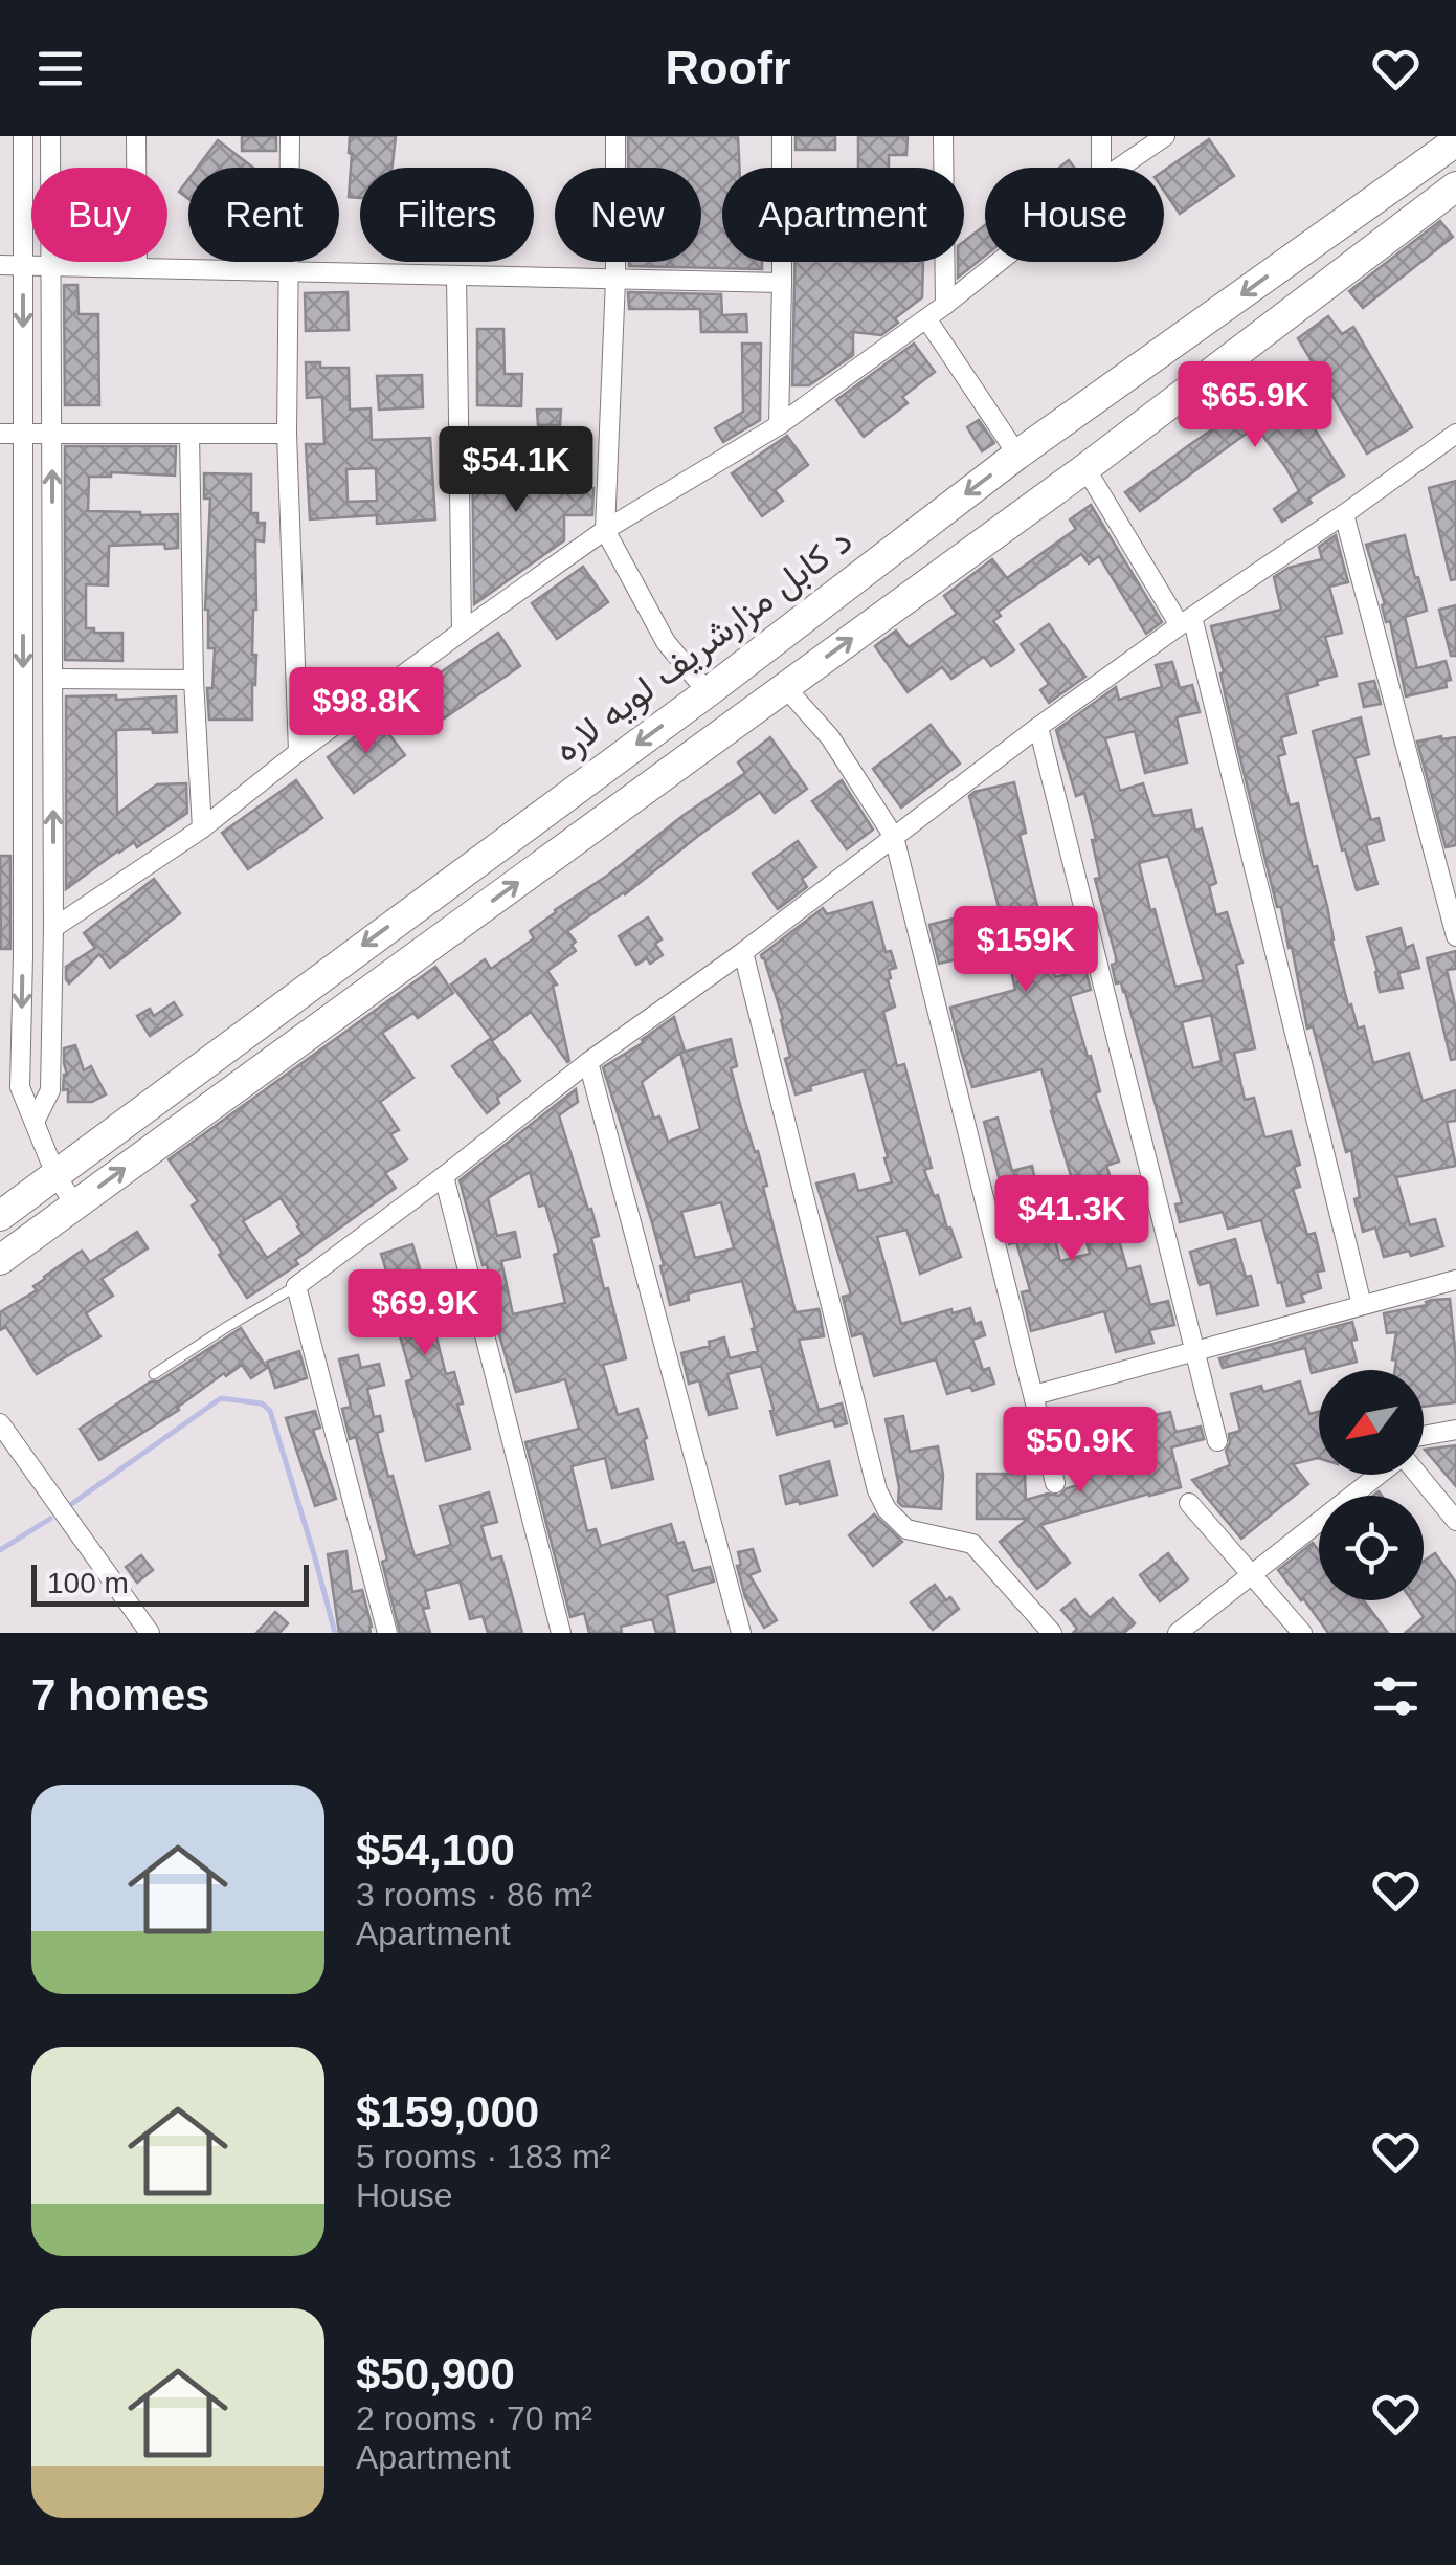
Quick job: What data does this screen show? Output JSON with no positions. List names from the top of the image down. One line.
{"streets":{"highway":["د کابل مزارشریف لویه لاره"]},"scale_bar":"100 m","north":"bottom left","page":{"header":"Roofr","chip":["Buy","Rent","Filters","New","Apartment","House"],"price":["$65.9K","$54.1K","$98.8K","$159K","$41.3K","$69.9K","$50.9K"],"scale":"100 m","heading":"7 homes","list":[{"name":"$54,100","note":"3 rooms · 86 m² · Apartment"},{"name":"$159,000","note":"5 rooms · 183 m² · House"},{"name":"$50,900","note":"2 rooms · 70 m² · Apartment"}]}}
